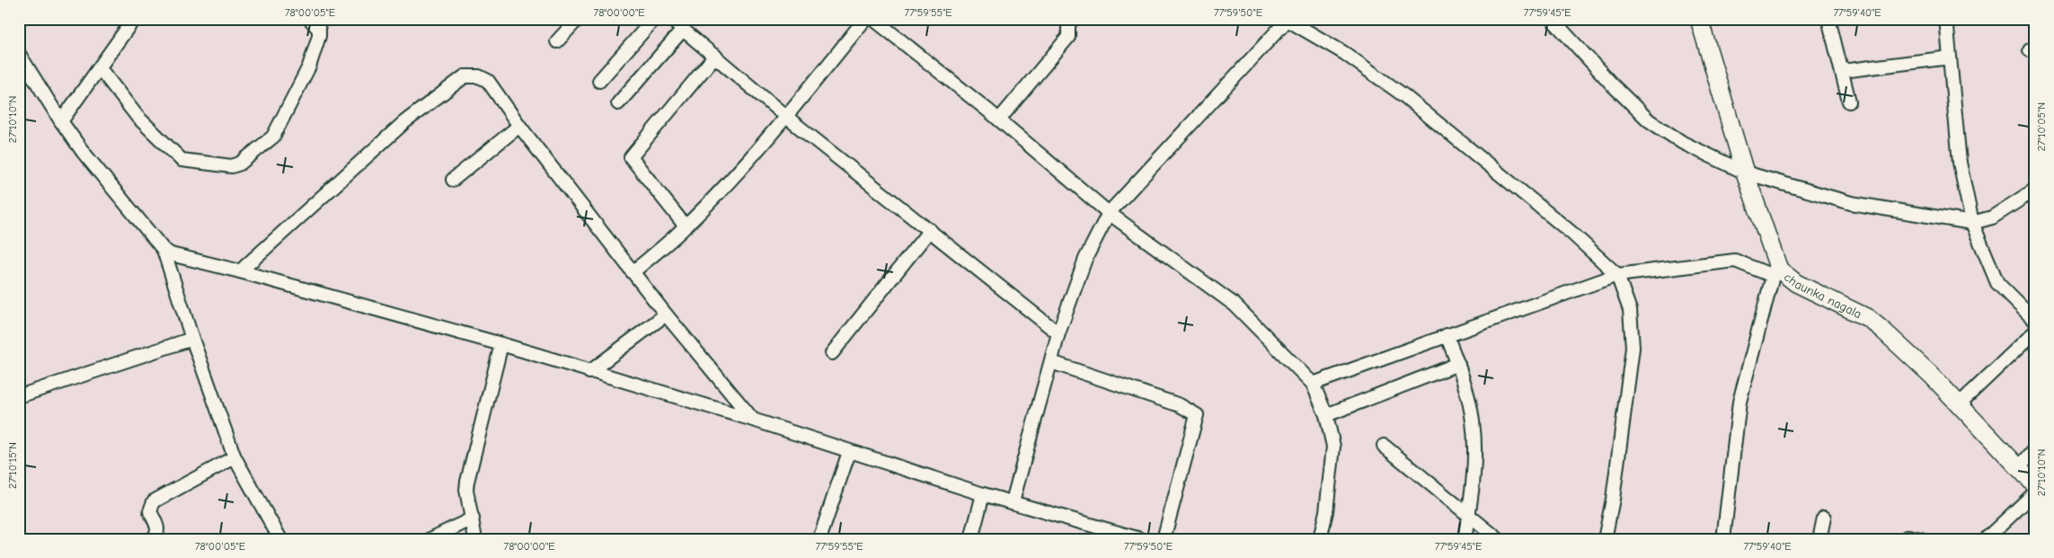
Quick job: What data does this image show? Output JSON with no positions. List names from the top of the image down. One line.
{"streets":{"main road":["chaunka nagala"]},"coordinates":["78°00'05\"E","78°00'00\"E","77°59'55\"E","77°59'50\"E","77°59'45\"E","77°59'40\"E","27°10'10\"N","27°10'05\"N","27°10'15\"N"]}
